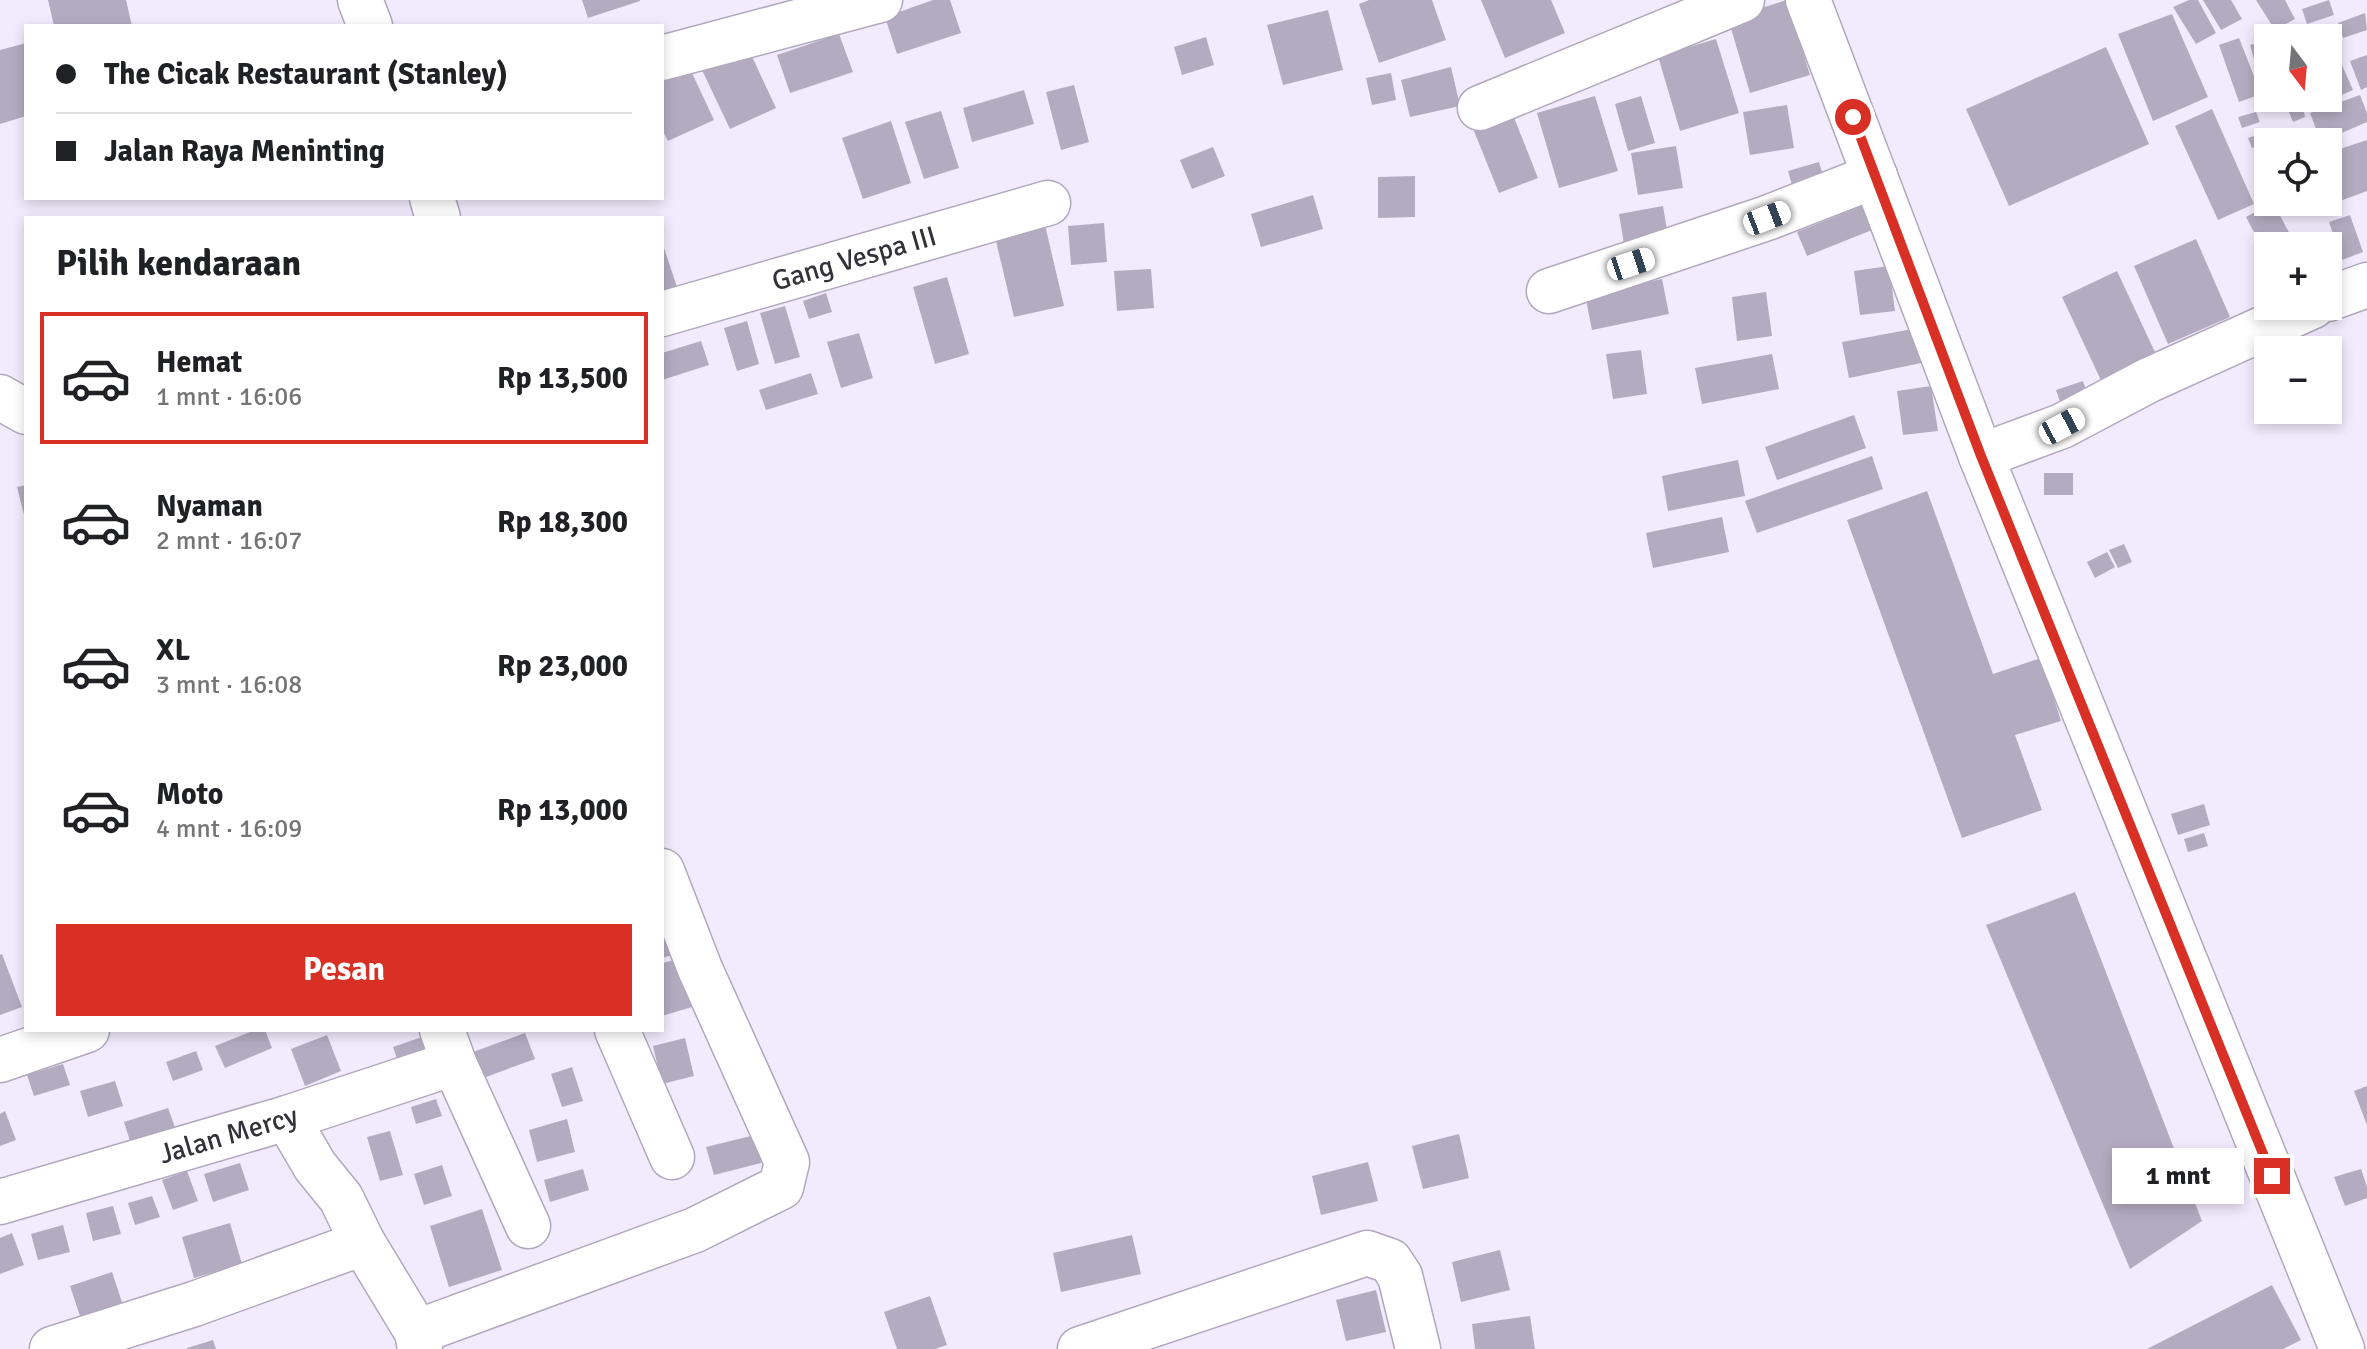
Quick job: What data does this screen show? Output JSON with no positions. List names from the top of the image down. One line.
{"streets":{"main road":["Gang Vespa III","Jalan Mercy"]},"north":"bottom","page":{"map_buttons":["+","−"],"banner":["The Cicak Restaurant (Stanley)","Jalan Raya Meninting"],"heading":"Pilih kendaraan","list":[{"name":"Hemat","note":"1 mnt · 16:06","value":"Rp 13,500"},{"name":"Nyaman","note":"2 mnt · 16:07","value":"Rp 18,300"},{"name":"XL","note":"3 mnt · 16:08","value":"Rp 23,000"},{"name":"Moto","note":"4 mnt · 16:09","value":"Rp 13,000"}],"buttons":"Pesan","bubble":"1 mnt"}}
